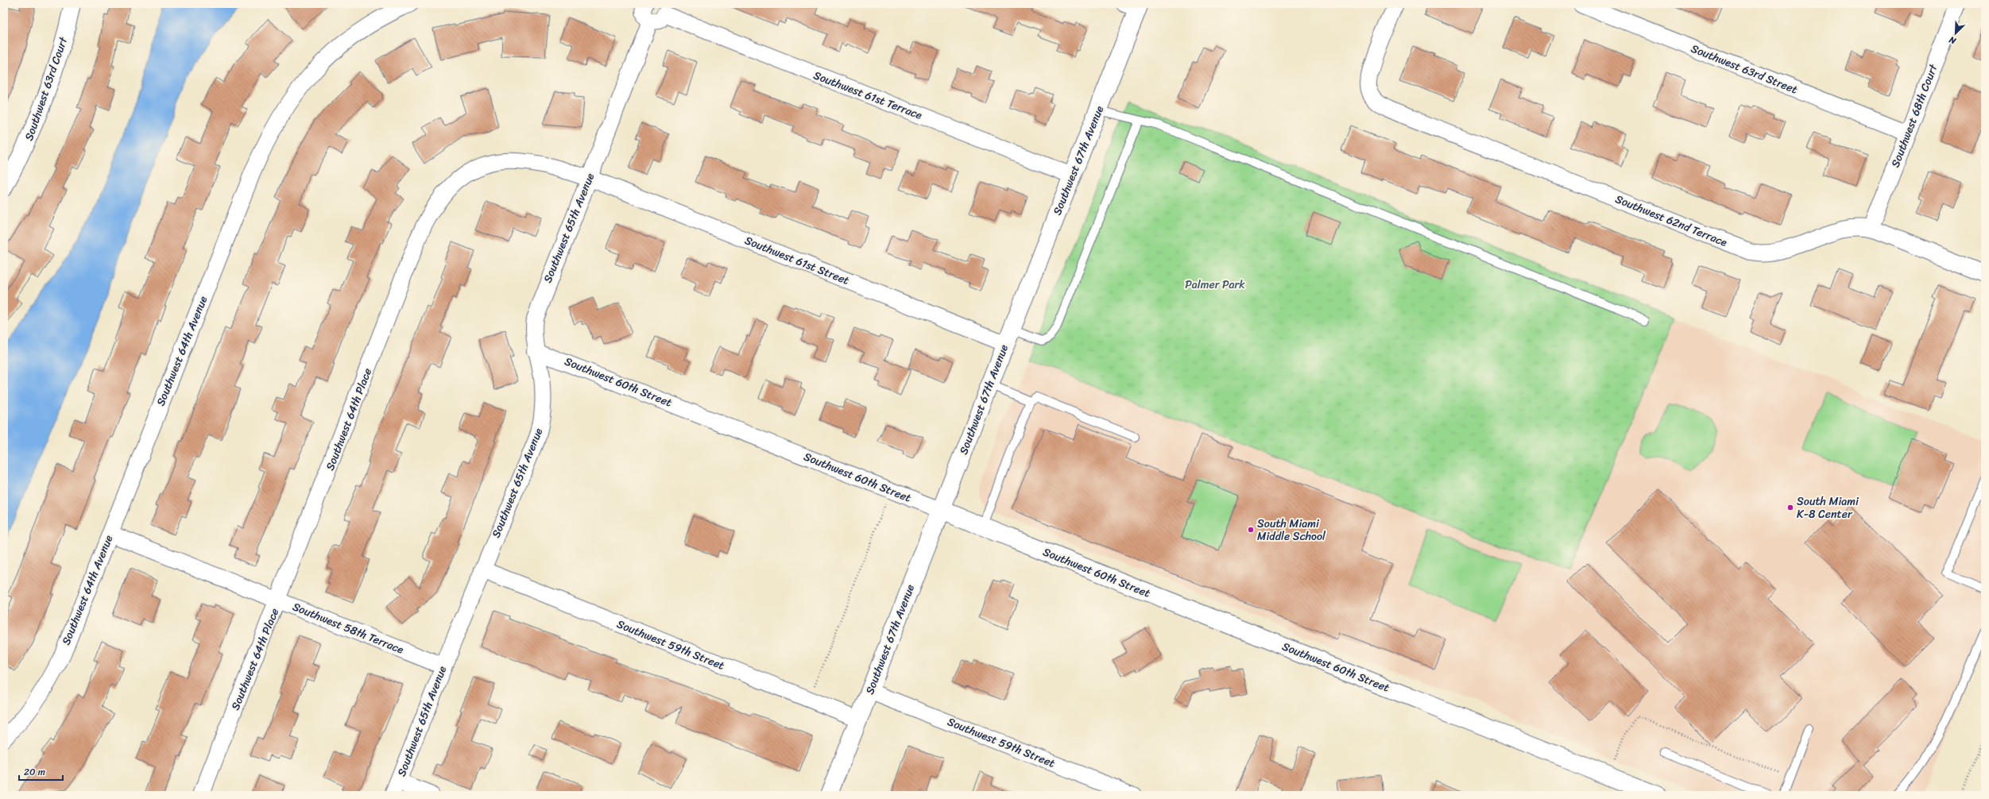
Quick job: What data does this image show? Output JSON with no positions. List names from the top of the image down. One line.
{"streets":{"main road":["Southwest 67th Avenue","Southwest 60th Street"],"street":["Southwest 63rd Street","Southwest 63rd Court","Southwest 61st Terrace","Southwest 68th Court","Southwest 62nd Terrace","Southwest 65th Avenue","Southwest 61st Street","Southwest 64th Avenue","Southwest 64th Place","Southwest 58th Terrace","Southwest 59th Street"]},"crossings":[["Southwest 63rd Street","Southwest 68th Court"],["Southwest 61st Terrace","Southwest 67th Avenue"],["Southwest 61st Terrace","Southwest 65th Avenue"],["Southwest 68th Court","Southwest 62nd Terrace"],["Southwest 67th Avenue","Southwest 61st Street"],["Southwest 67th Avenue","Southwest 60th Street"],["Southwest 67th Avenue","Southwest 59th Street"],["Southwest 65th Avenue","Southwest 61st Street"],["Southwest 65th Avenue","Southwest 60th Street"],["Southwest 65th Avenue","Southwest 64th Place"],["Southwest 65th Avenue","Southwest 58th Terrace"],["Southwest 65th Avenue","Southwest 59th Street"],["Southwest 61st Street","Southwest 64th Place"],["Southwest 64th Avenue","Southwest 58th Terrace"],["Southwest 64th Place","Southwest 58th Terrace"]],"parks":["Palmer Park"],"places":["South Miami K-8 Center","South Miami Middle School"],"scale_bar":"20 m","north":"bottom left"}
